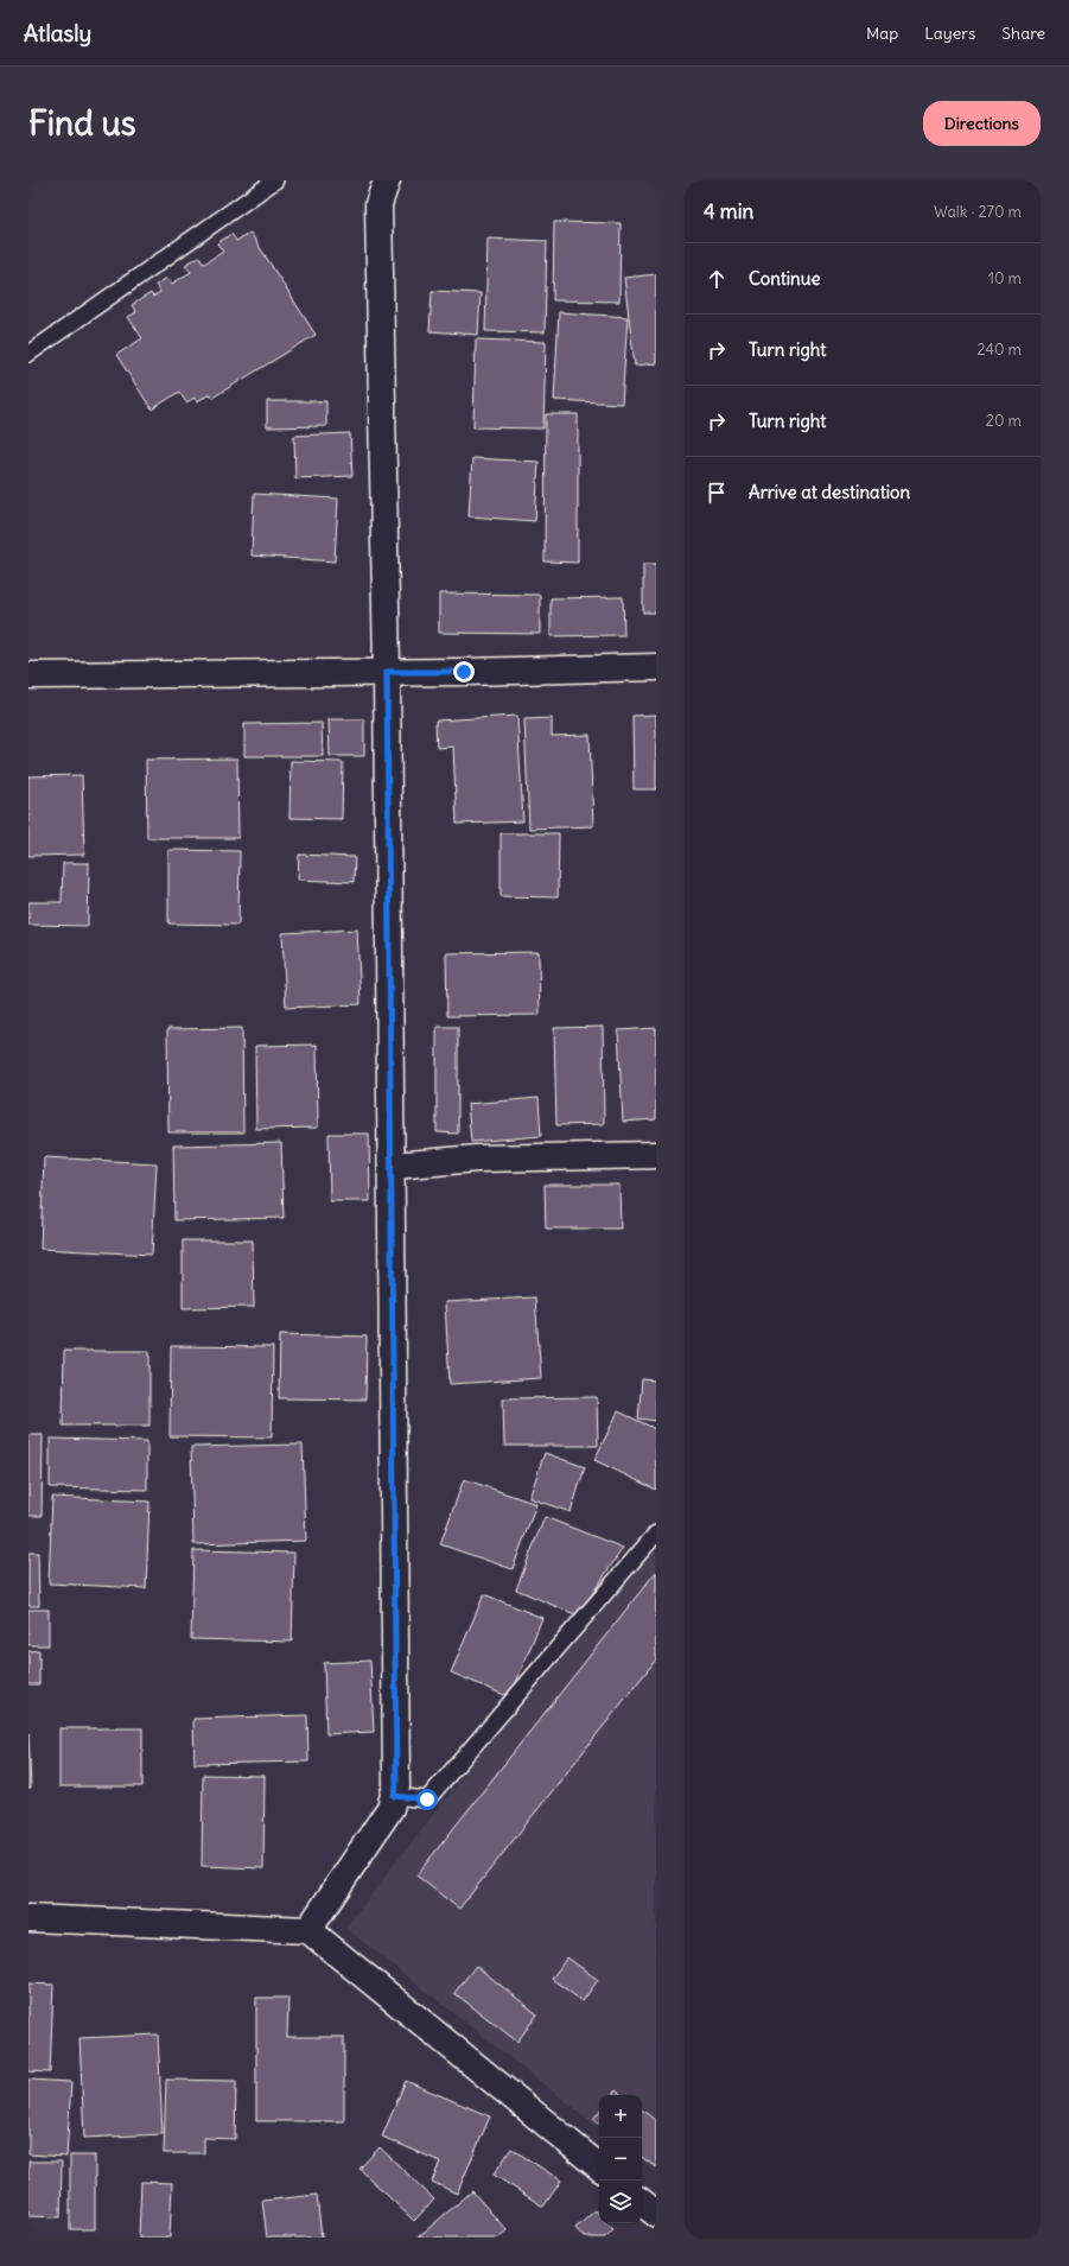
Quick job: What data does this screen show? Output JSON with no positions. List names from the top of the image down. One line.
{"page":{"header":"Atlasly","nav":["Map","Layers","Share"],"buttons":"Directions","title":"Find us","heading":["4 min","Walk · 270 m"],"list":[["Continue","10 m"],["Turn right","240 m"],["Turn right","20 m"],"Arrive at destination"],"map_buttons":["+","−"]}}
